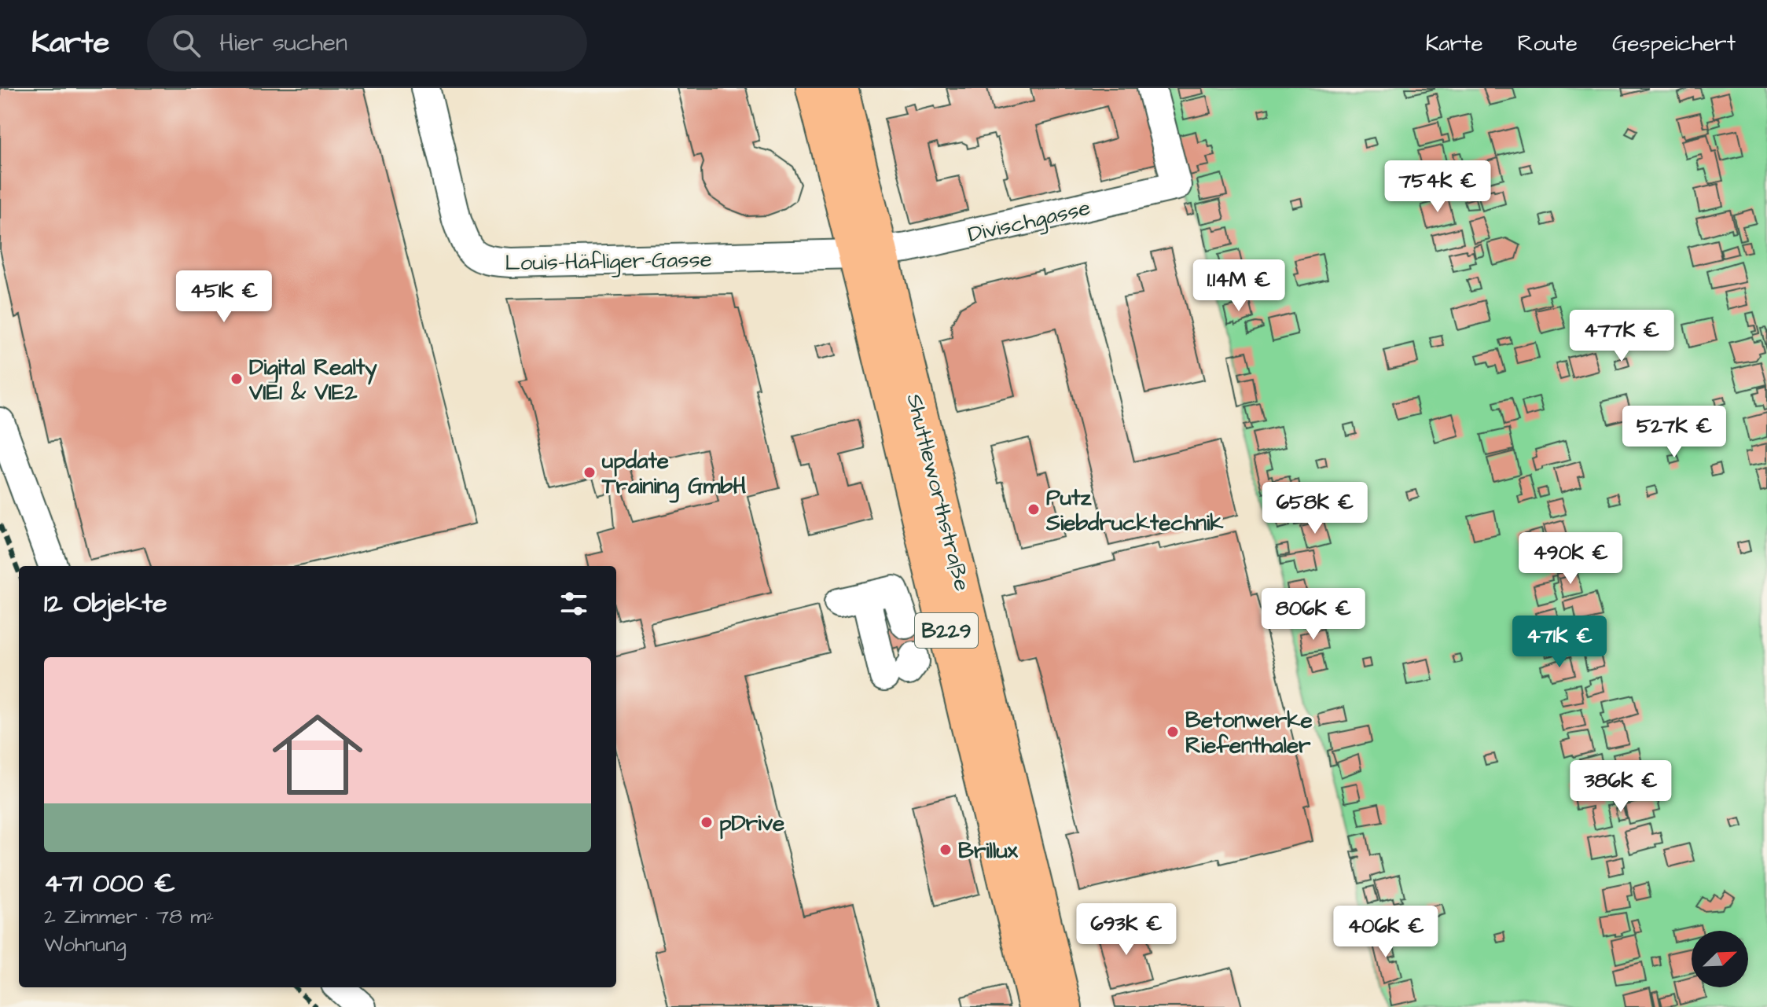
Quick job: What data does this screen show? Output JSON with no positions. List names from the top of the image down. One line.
{"streets":{"main road":["Shuttleworthstraße","B229"],"street":["Divischgasse","Louis-Häfliger-Gasse"]},"crossings":[["Divischgasse","Louis-Häfliger-Gasse"],["Divischgasse","Shuttleworthstraße"],["Louis-Häfliger-Gasse","Shuttleworthstraße"]],"places":["Digital Realty VIE1 & VIE2","update Training GmbH","Putz Siebdrucktechnik","Betonwerke Riefenthaler","pDrive","Brillux"],"north":"top right","page":{"header":"Karte","search":"Hier suchen","nav":["Karte","Route","Gespeichert"],"price":["754K €","1.14M €","451K €","477K €","527K €","658K €","490K €","806K €","471K €","386K €","693K €","406K €"],"heading":"12 Objekte","list":[{"name":"471 000 €","note":"2 Zimmer · 78 m² · Wohnung"}]}}
